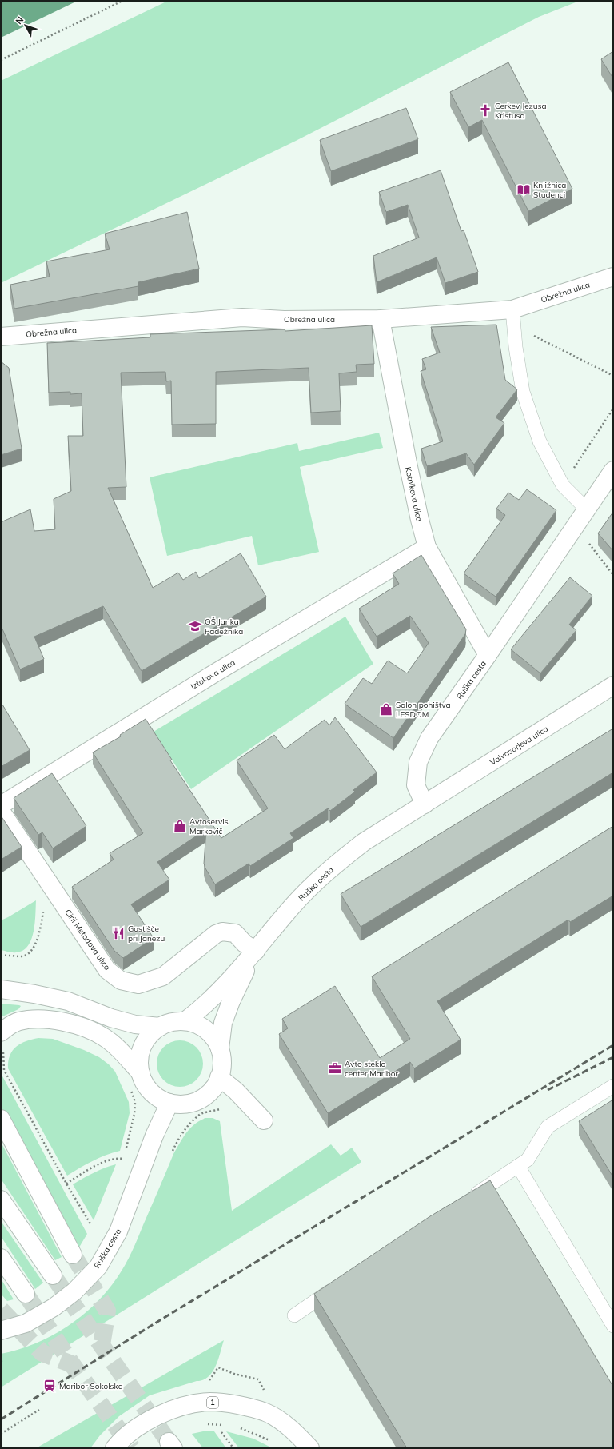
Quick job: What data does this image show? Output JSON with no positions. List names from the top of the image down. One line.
{"streets":{"street":["Obrežna ulica","Kotnikova ulica","Iztokova ulica","Ruška cesta","Valvasorjeva ulica","Ciril Metodova ulica","1"]},"crossings":[["Obrežna ulica","Kotnikova ulica"],["Kotnikova ulica","Iztokova ulica"],["Kotnikova ulica","Ruška cesta"],["Ruška cesta","Valvasorjeva ulica"],["Ruška cesta","Ciril Metodova ulica"]],"places":{"church":["Cerkev Jezusa Kristusa"],"library":["Knjižnica Studenci"],"school or university":["OŠ Janka Padežnika"],"shop":["Salon pohištva LESDOM","Avtoservis Markovič"],"restaurant":["Gostišče pri Janezu"],"office":["Avto steklo center Maribor"],"station":["Maribor Sokolska"]},"north":"top left"}
